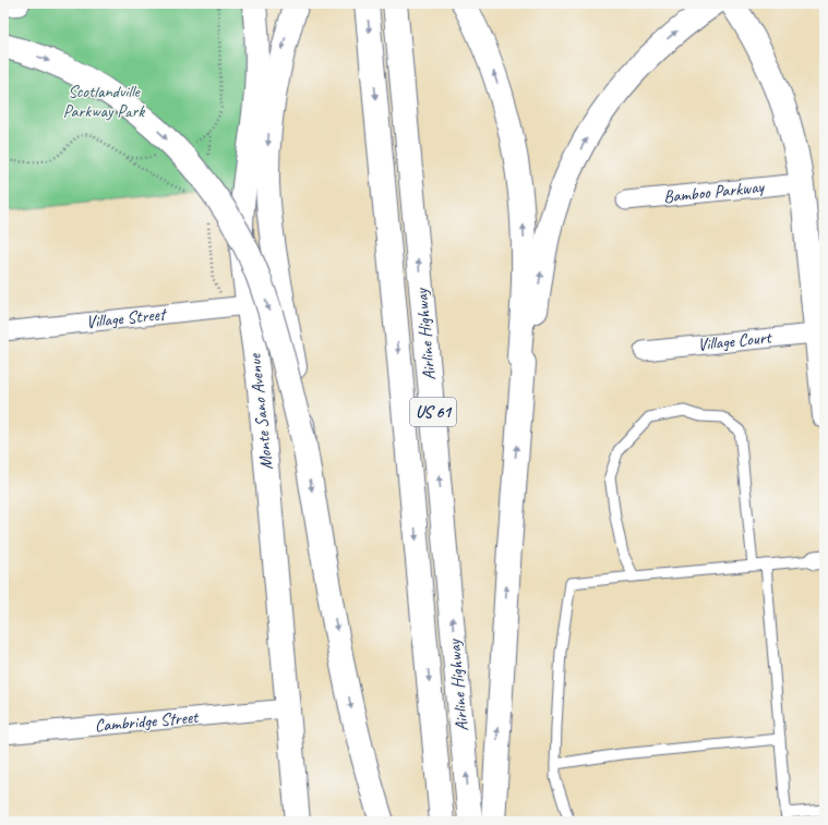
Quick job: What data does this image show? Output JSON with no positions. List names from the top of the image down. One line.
{"streets":{"main road":["Airline Highway","Monte Sano Avenue","US 61"],"street":["Bamboo Parkway","Village Street","Village Court","Cambridge Street"]},"crossings":[["Village Street","Monte Sano Avenue"],["Monte Sano Avenue","Cambridge Street"]],"parks":["Scotlandville Parkway Park"]}
